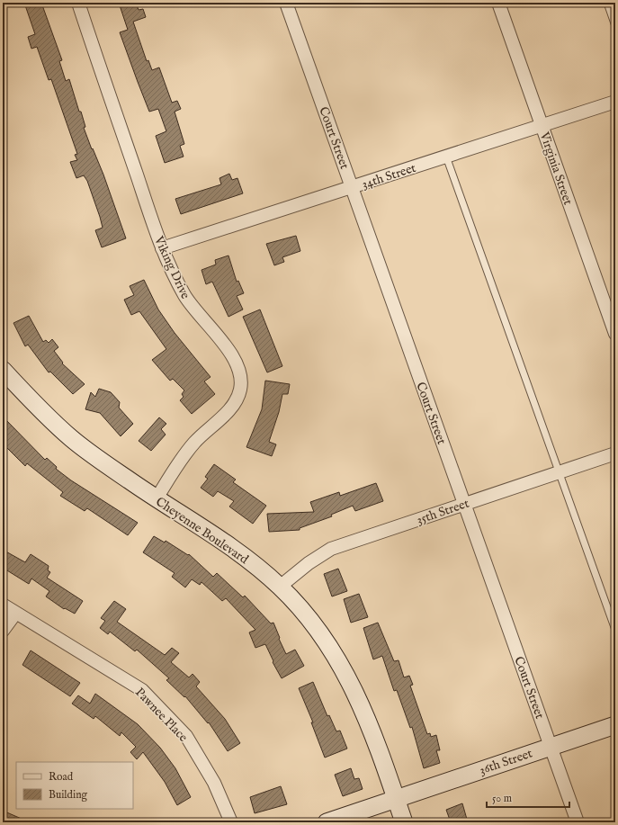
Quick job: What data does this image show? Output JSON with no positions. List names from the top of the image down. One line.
{"streets":{"street":["Court Street","Virginia Street","34th Street","Viking Drive","35th Street","Cheyenne Boulevard","Pawnee Place","36th Street"]},"crossings":[["Court Street","34th Street"],["Court Street","35th Street"],["Court Street","36th Street"],["Virginia Street","34th Street"],["34th Street","Viking Drive"],["Viking Drive","Cheyenne Boulevard"],["35th Street","Cheyenne Boulevard"],["Cheyenne Boulevard","36th Street"]],"legend":["Road","Building"],"scale_bar":"50 m"}
